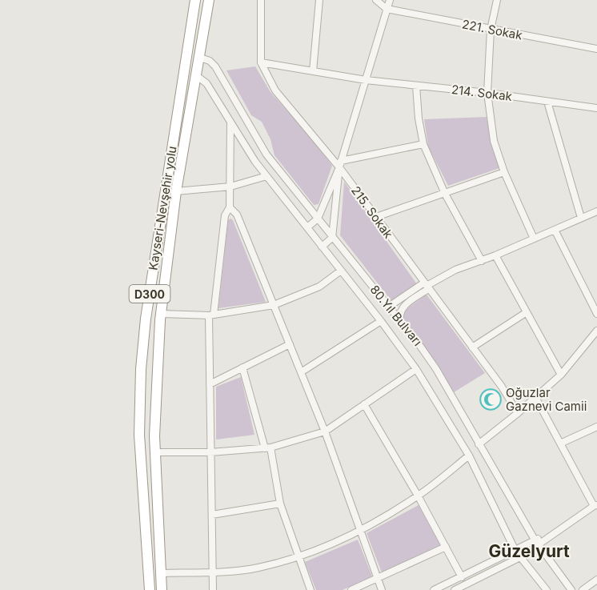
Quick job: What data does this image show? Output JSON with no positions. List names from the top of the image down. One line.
{"streets":{"highway":["Kayseri-Nevşehir yolu","D300"],"street":["221. Sokak","214. Sokak","215. Sokak","80.Yıl Bulvarı"]},"crossings":[["214. Sokak","215. Sokak"],["Kayseri-Nevşehir yolu","80.Yıl Bulvarı"]],"districts":["Güzelyurt"],"places":{"mosque":["Oğuzlar Gaznevi Camii"]}}
